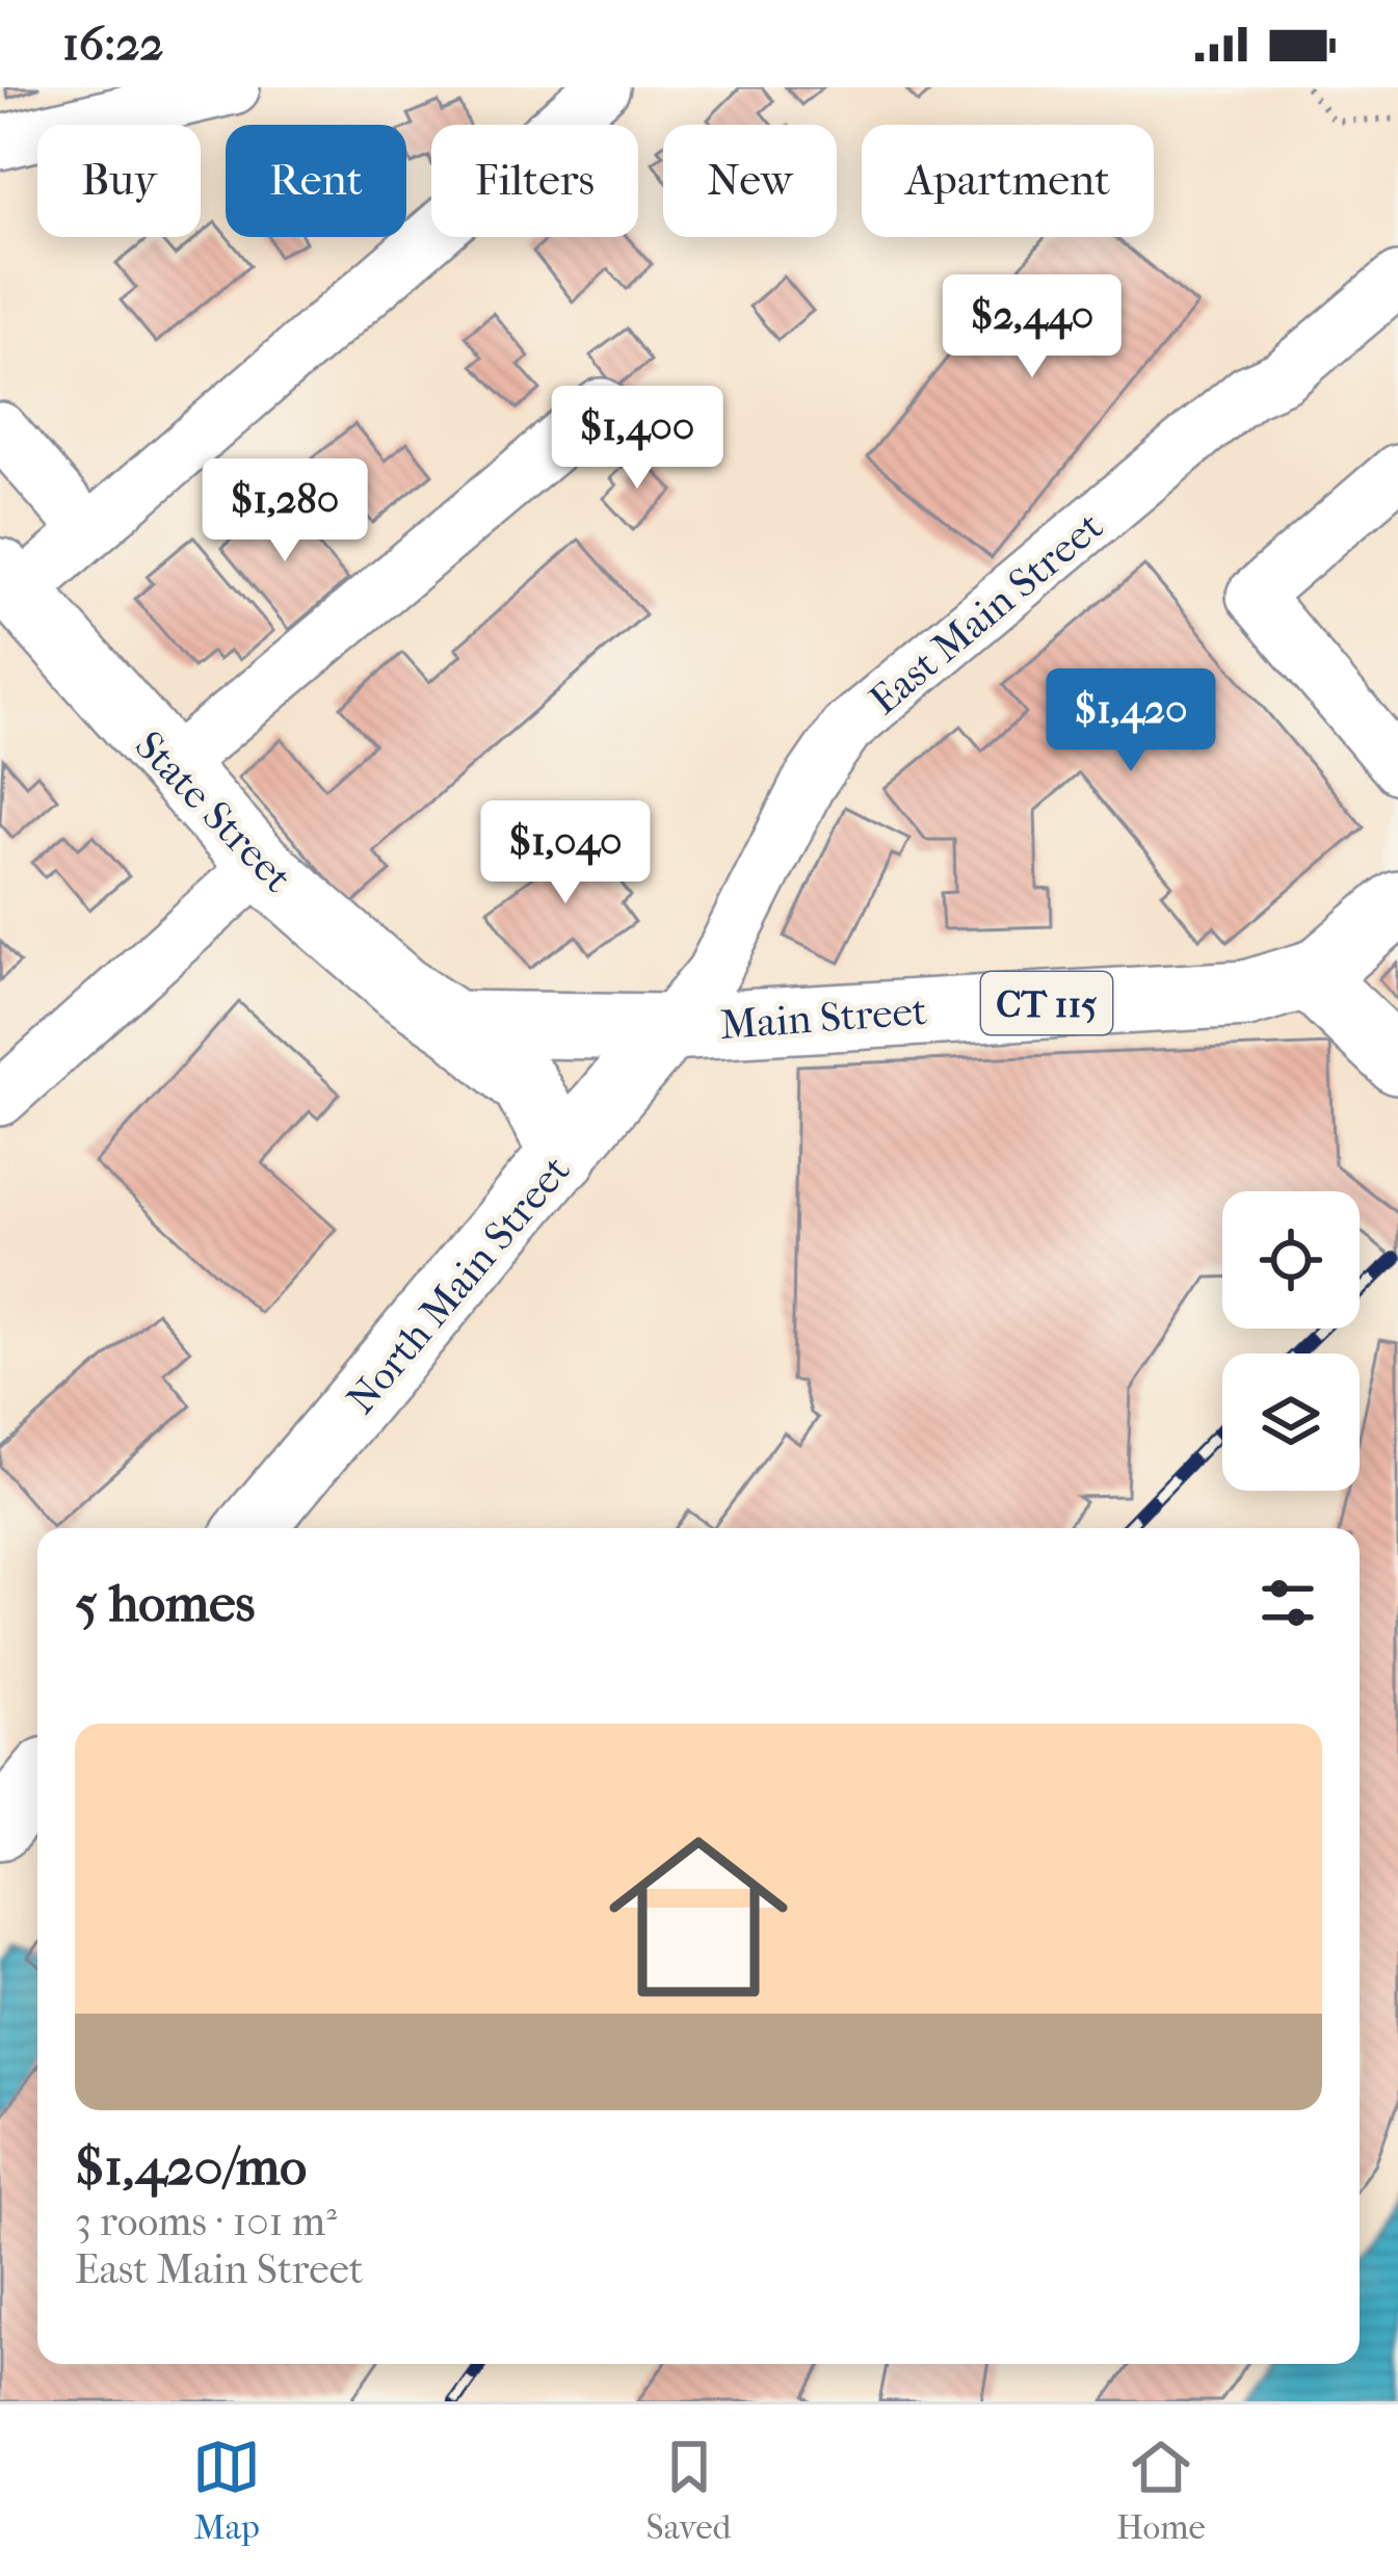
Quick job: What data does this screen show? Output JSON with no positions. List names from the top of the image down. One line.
{"streets":{"main road":["State Street","CT 115","Main Street","North Main Street"],"street":["East Main Street"]},"crossings":[["East Main Street","Main Street"],["East Main Street","North Main Street"],["State Street","North Main Street"],["Main Street","North Main Street"]],"page":{"status":"16:22","chip":["Buy","Rent","Filters","New","Apartment"],"price":["$2,440","$1,400","$1,280","$1,420","$1,040"],"heading":"5 homes","list":[{"name":"$1,420/mo","note":"3 rooms · 101 m² · East Main Street"}],"tabs":["Map","Saved","Home"]}}
